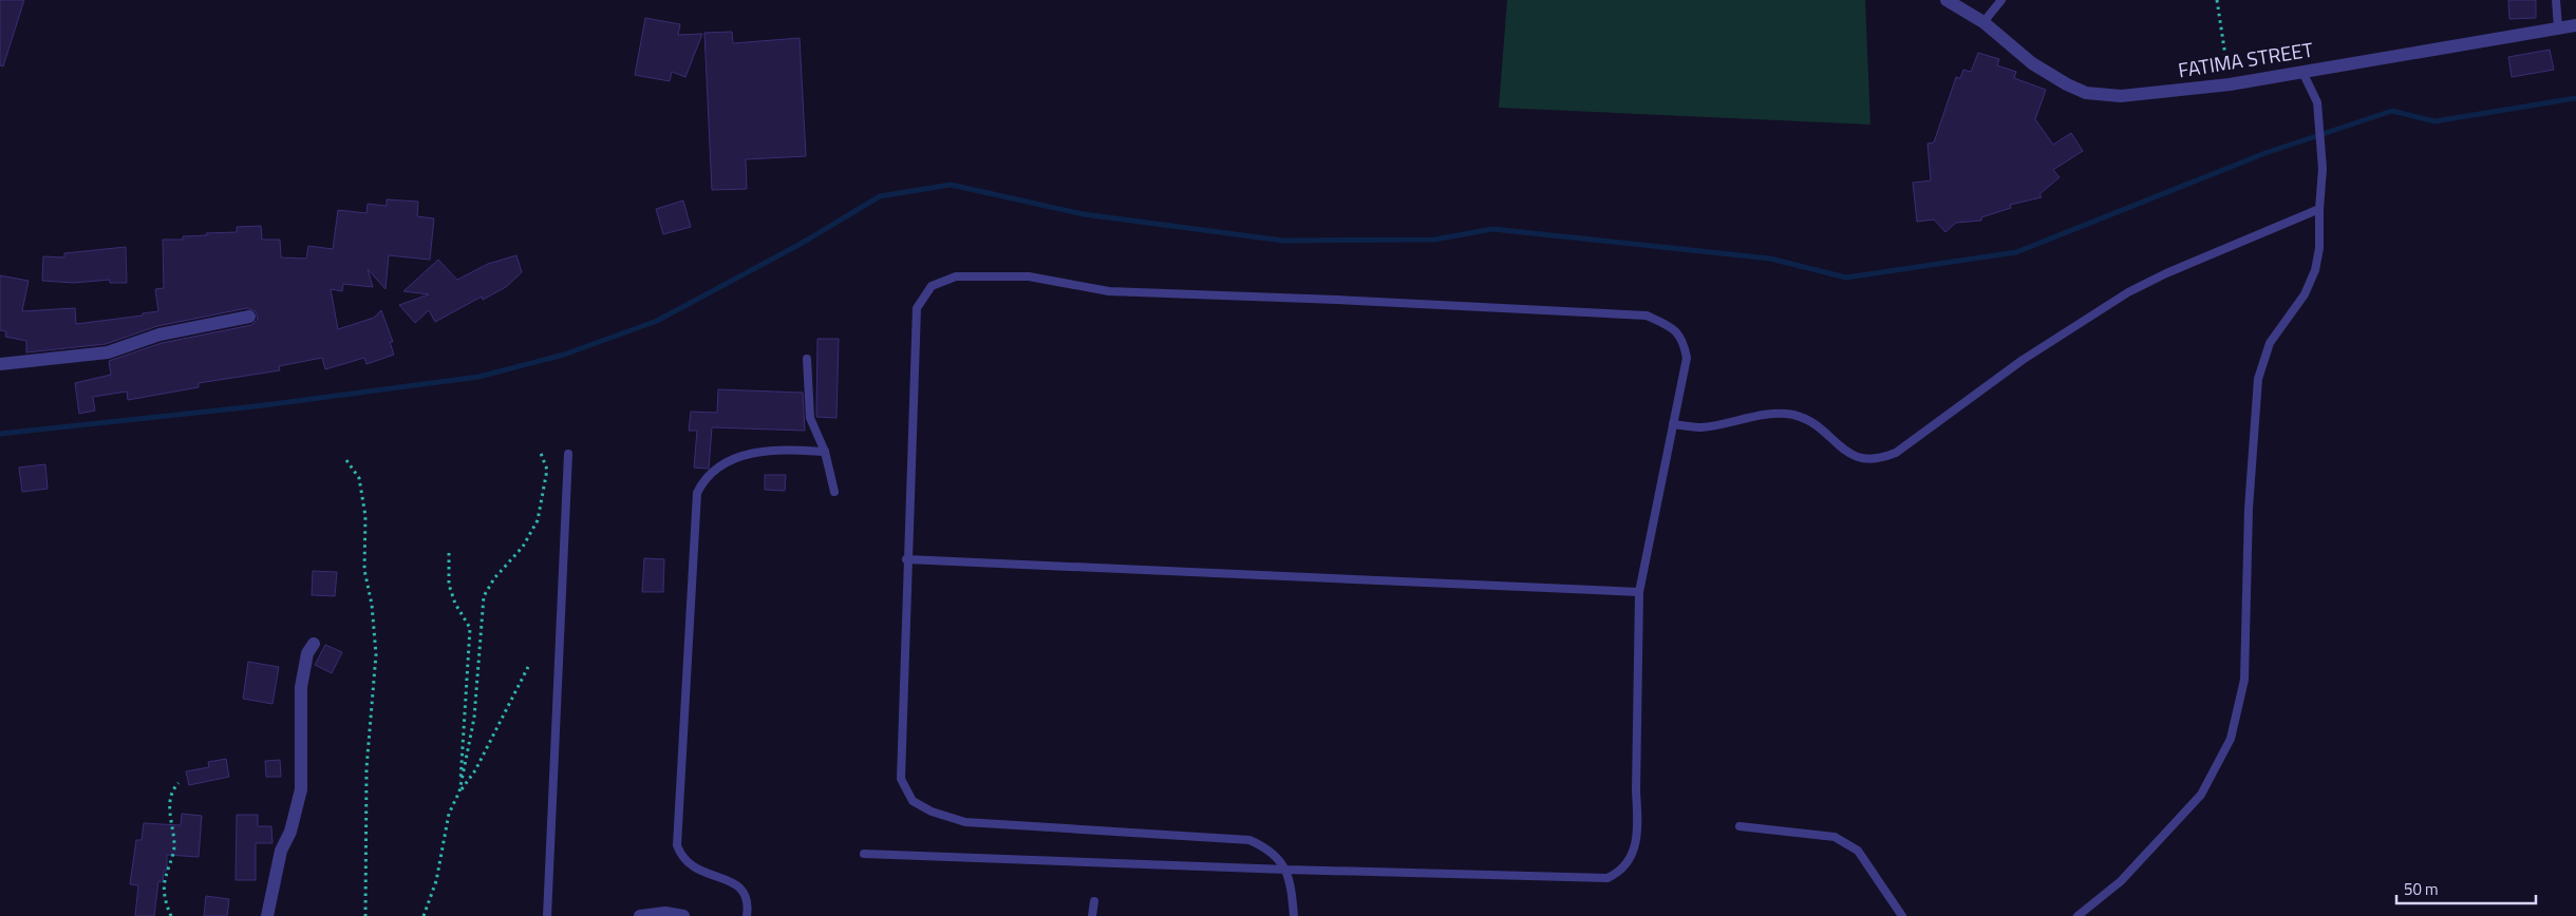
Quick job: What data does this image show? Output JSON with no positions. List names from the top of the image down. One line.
{"streets":{"street":["FATIMA STREET"]},"scale_bar":"50 m"}
